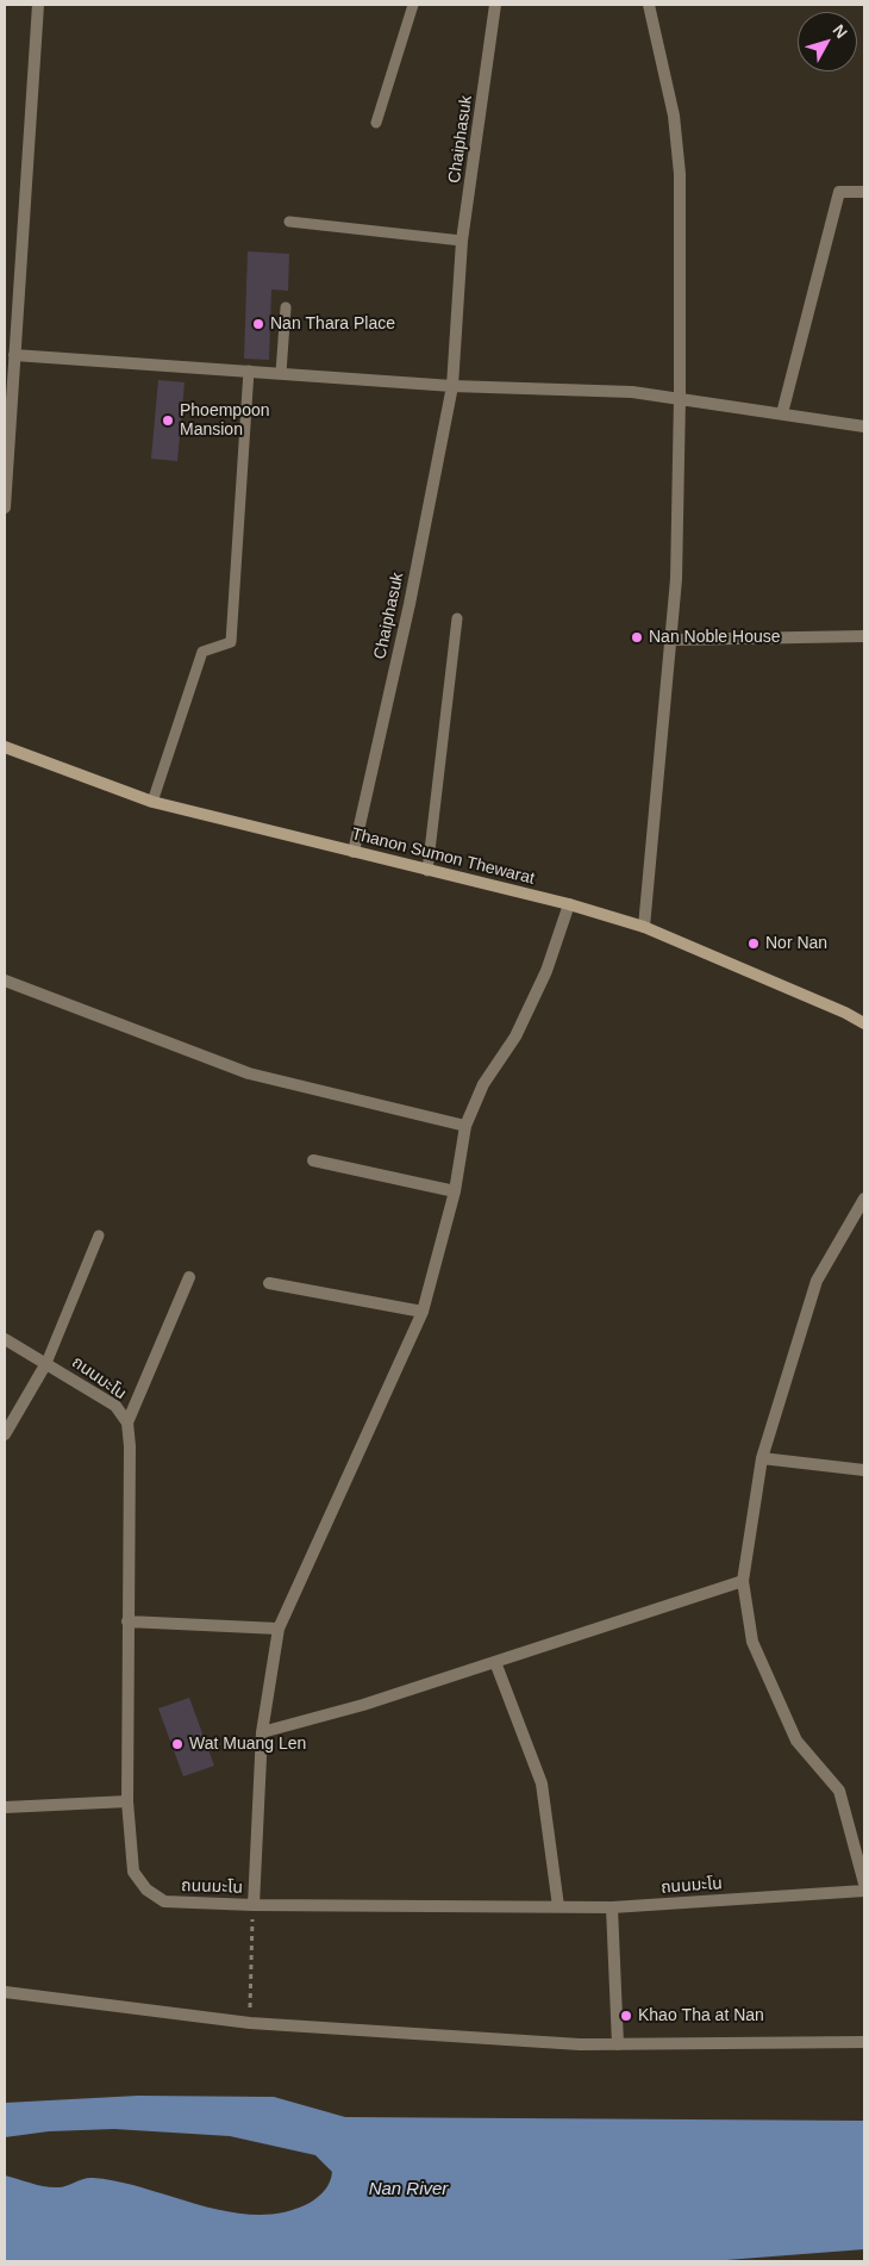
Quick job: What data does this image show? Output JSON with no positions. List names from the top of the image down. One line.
{"streets":{"street":["Chaiphasuk","Thanon Sumon Thewarat","ถนนมะโน"]},"crossings":[["Chaiphasuk","Thanon Sumon Thewarat"]],"water":["Nan River"],"places":["Nan Thara Place","Phoempoon Mansion","Nan Noble House","Nor Nan","Wat Muang Len","Khao Tha at Nan"],"north":"top right"}
